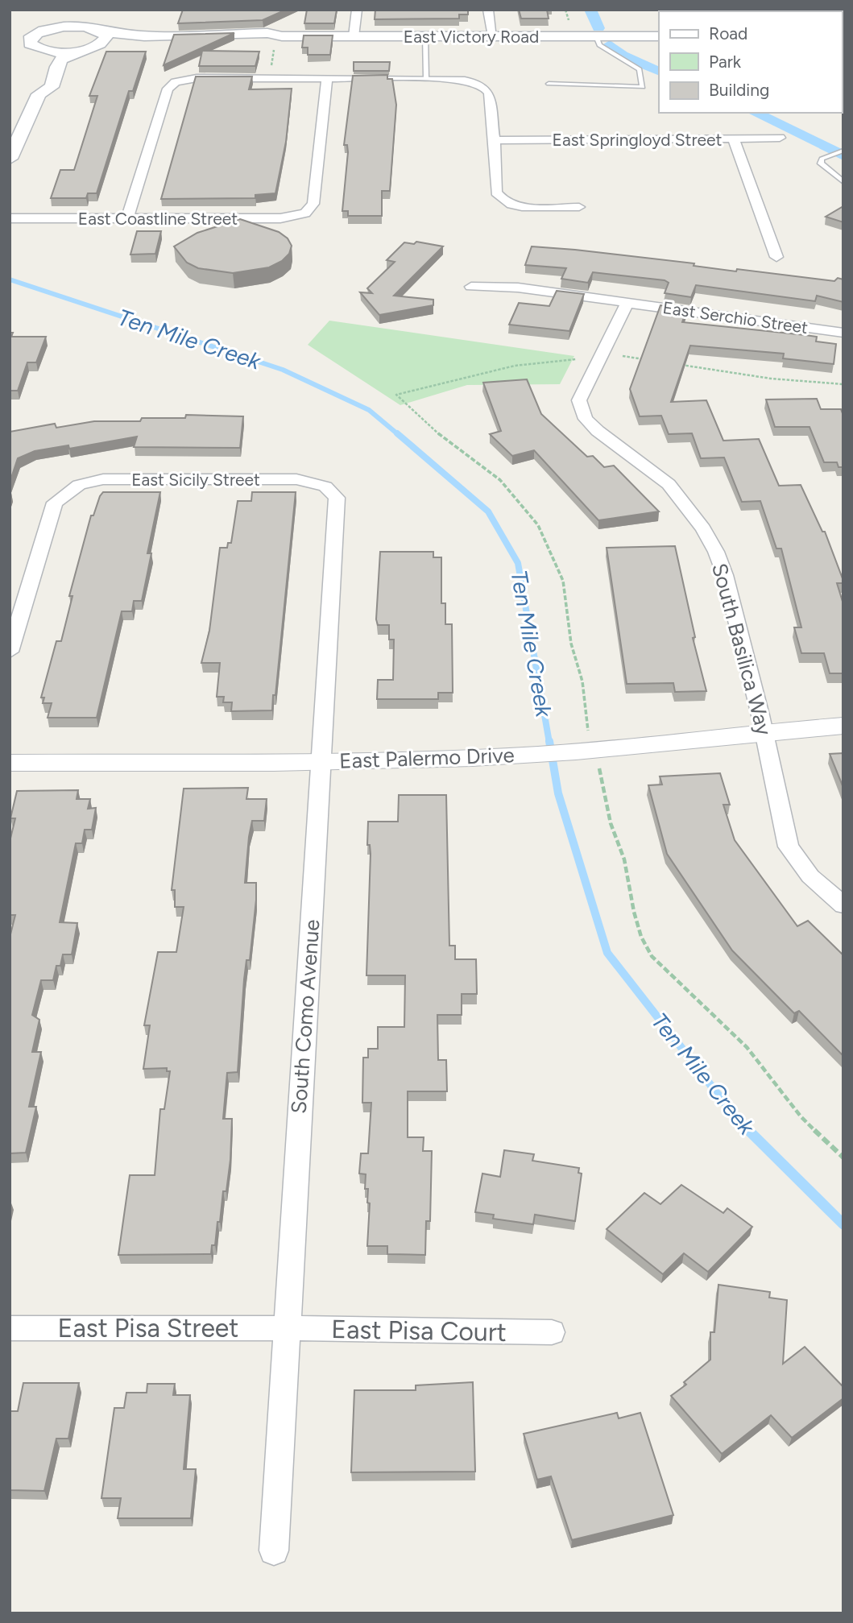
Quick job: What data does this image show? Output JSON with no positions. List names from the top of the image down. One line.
{"streets":{"main road":["East Victory Road"],"street":["East Springloyd Street","East Coastline Street","East Serchio Street","East Sicily Street","South Basilica Way","East Palermo Drive","South Como Avenue","East Pisa Street","East Pisa Court"]},"crossings":[["East Serchio Street","South Basilica Way"],["East Sicily Street","South Como Avenue"],["South Basilica Way","East Palermo Drive"],["East Palermo Drive","South Como Avenue"],["South Como Avenue","East Pisa Street"],["South Como Avenue","East Pisa Court"],["East Pisa Street","East Pisa Court"]],"water":["Ten Mile Creek"],"legend":["Road","Park","Building"]}
